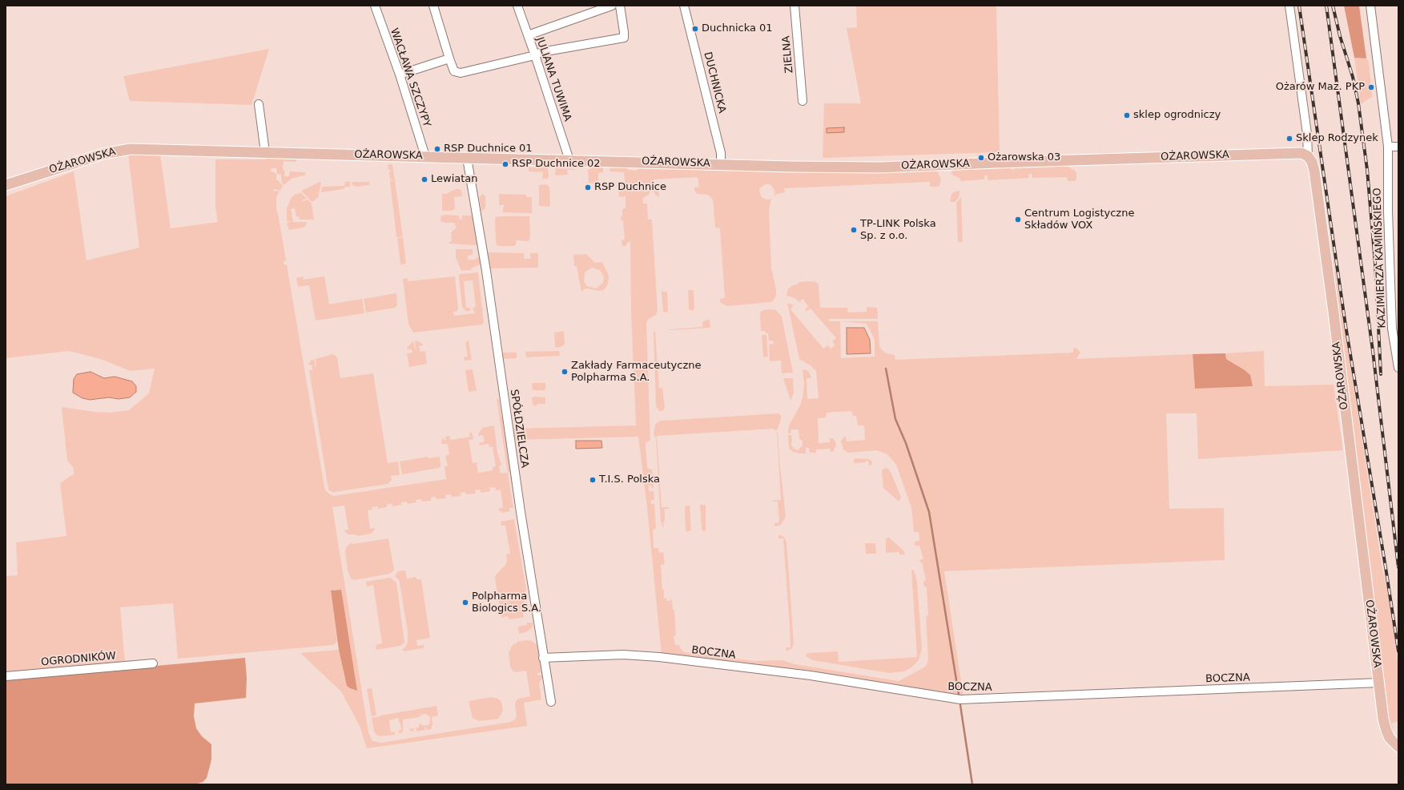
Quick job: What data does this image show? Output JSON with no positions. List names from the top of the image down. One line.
{"streets":{"main road":["OŻAROWSKA"],"street":["ZIELNA","WACŁAWA SZCZYPY","JULIANA TUWIMA","DUCHNICKA","KAZIMIERZA KAMIŃSKIEGO","SPÓŁDZIELCZA","BOCZNA","OGRODNIKÓW"]},"crossings":[["WACŁAWA SZCZYPY","OŻAROWSKA"],["JULIANA TUWIMA","OŻAROWSKA"],["DUCHNICKA","OŻAROWSKA"],["OŻAROWSKA","SPÓŁDZIELCZA"],["OŻAROWSKA","BOCZNA"],["SPÓŁDZIELCZA","BOCZNA"]],"places":["Duchnicka 01","Ożarów Maz. PKP","sklep ogrodniczy","Sklep Rodzynek","RSP Duchnice 01","Ożarowska 03","RSP Duchnice 02","Lewiatan","RSP Duchnice","Centrum Logistyczne Składów VOX","TP-LINK Polska Sp. z o.o.","Zakłady Farmaceutyczne Polpharma S.A.","T.I.S. Polska","Polpharma Biologics S.A."]}
